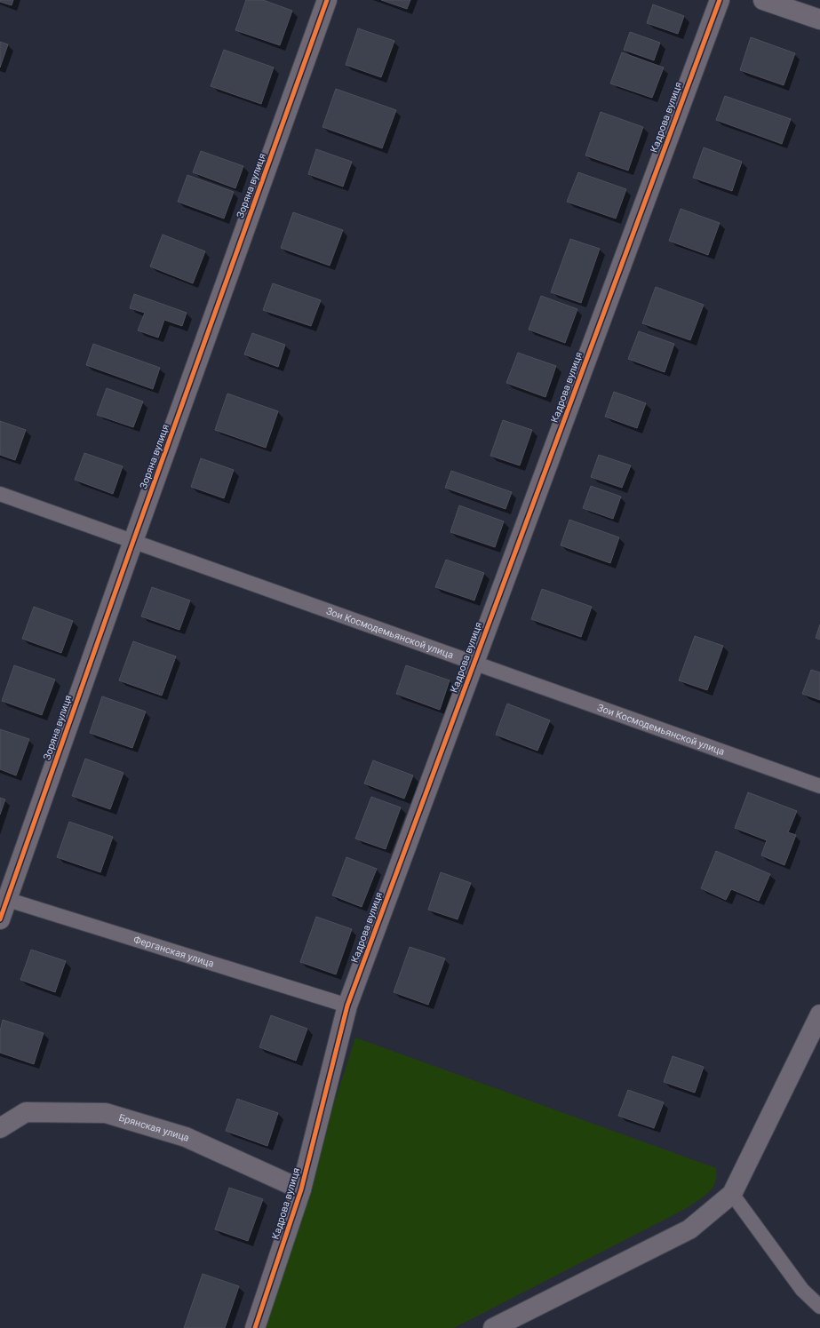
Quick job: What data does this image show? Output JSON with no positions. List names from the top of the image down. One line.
{"streets":{"street":["Кадрова вулиця","Зоряна вулиця","Брянская улица"],"lane":["Зои Космодемьянской улица","Ферганская улица"]},"crossings":[["Кадрова вулиця","Зои Космодемьянской улица"],["Кадрова вулиця","Ферганская улица"],["Кадрова вулиця","Брянская улица"],["Зоряна вулиця","Зои Космодемьянской улица"],["Зоряна вулиця","Ферганская улица"]]}
